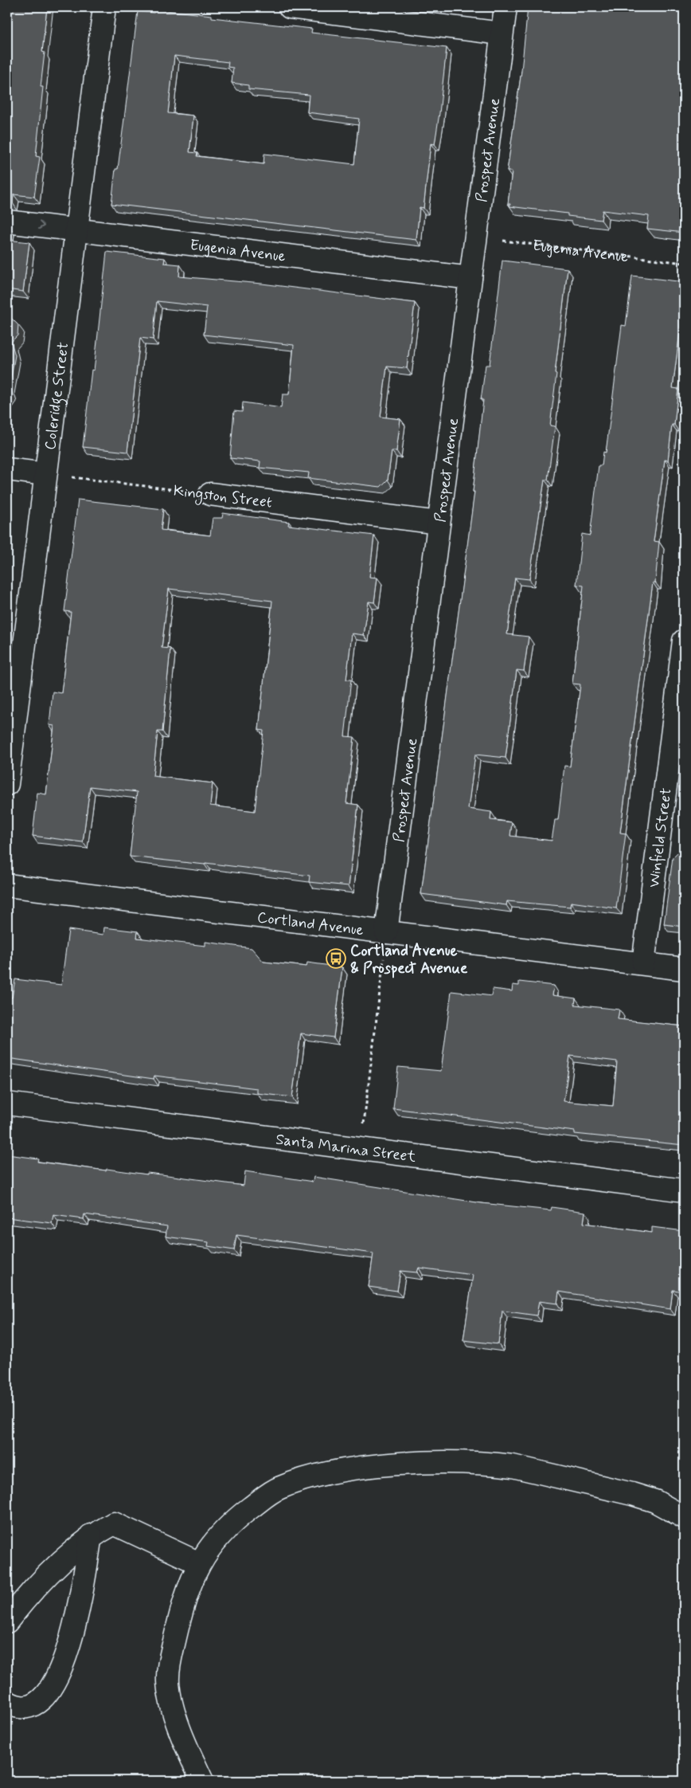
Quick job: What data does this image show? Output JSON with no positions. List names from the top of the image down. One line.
{"streets":{"street":["Prospect Avenue","Eugenia Avenue","Coleridge Street","Kingston Street","Winfield Street","Cortland Avenue","Santa Marina Street"]},"crossings":[["Prospect Avenue","Eugenia Avenue"],["Prospect Avenue","Kingston Street"],["Prospect Avenue","Cortland Avenue"],["Eugenia Avenue","Coleridge Street"],["Coleridge Street","Kingston Street"],["Winfield Street","Cortland Avenue"]],"places":{"bus stop":["Cortland Avenue & Prospect Avenue"]}}
